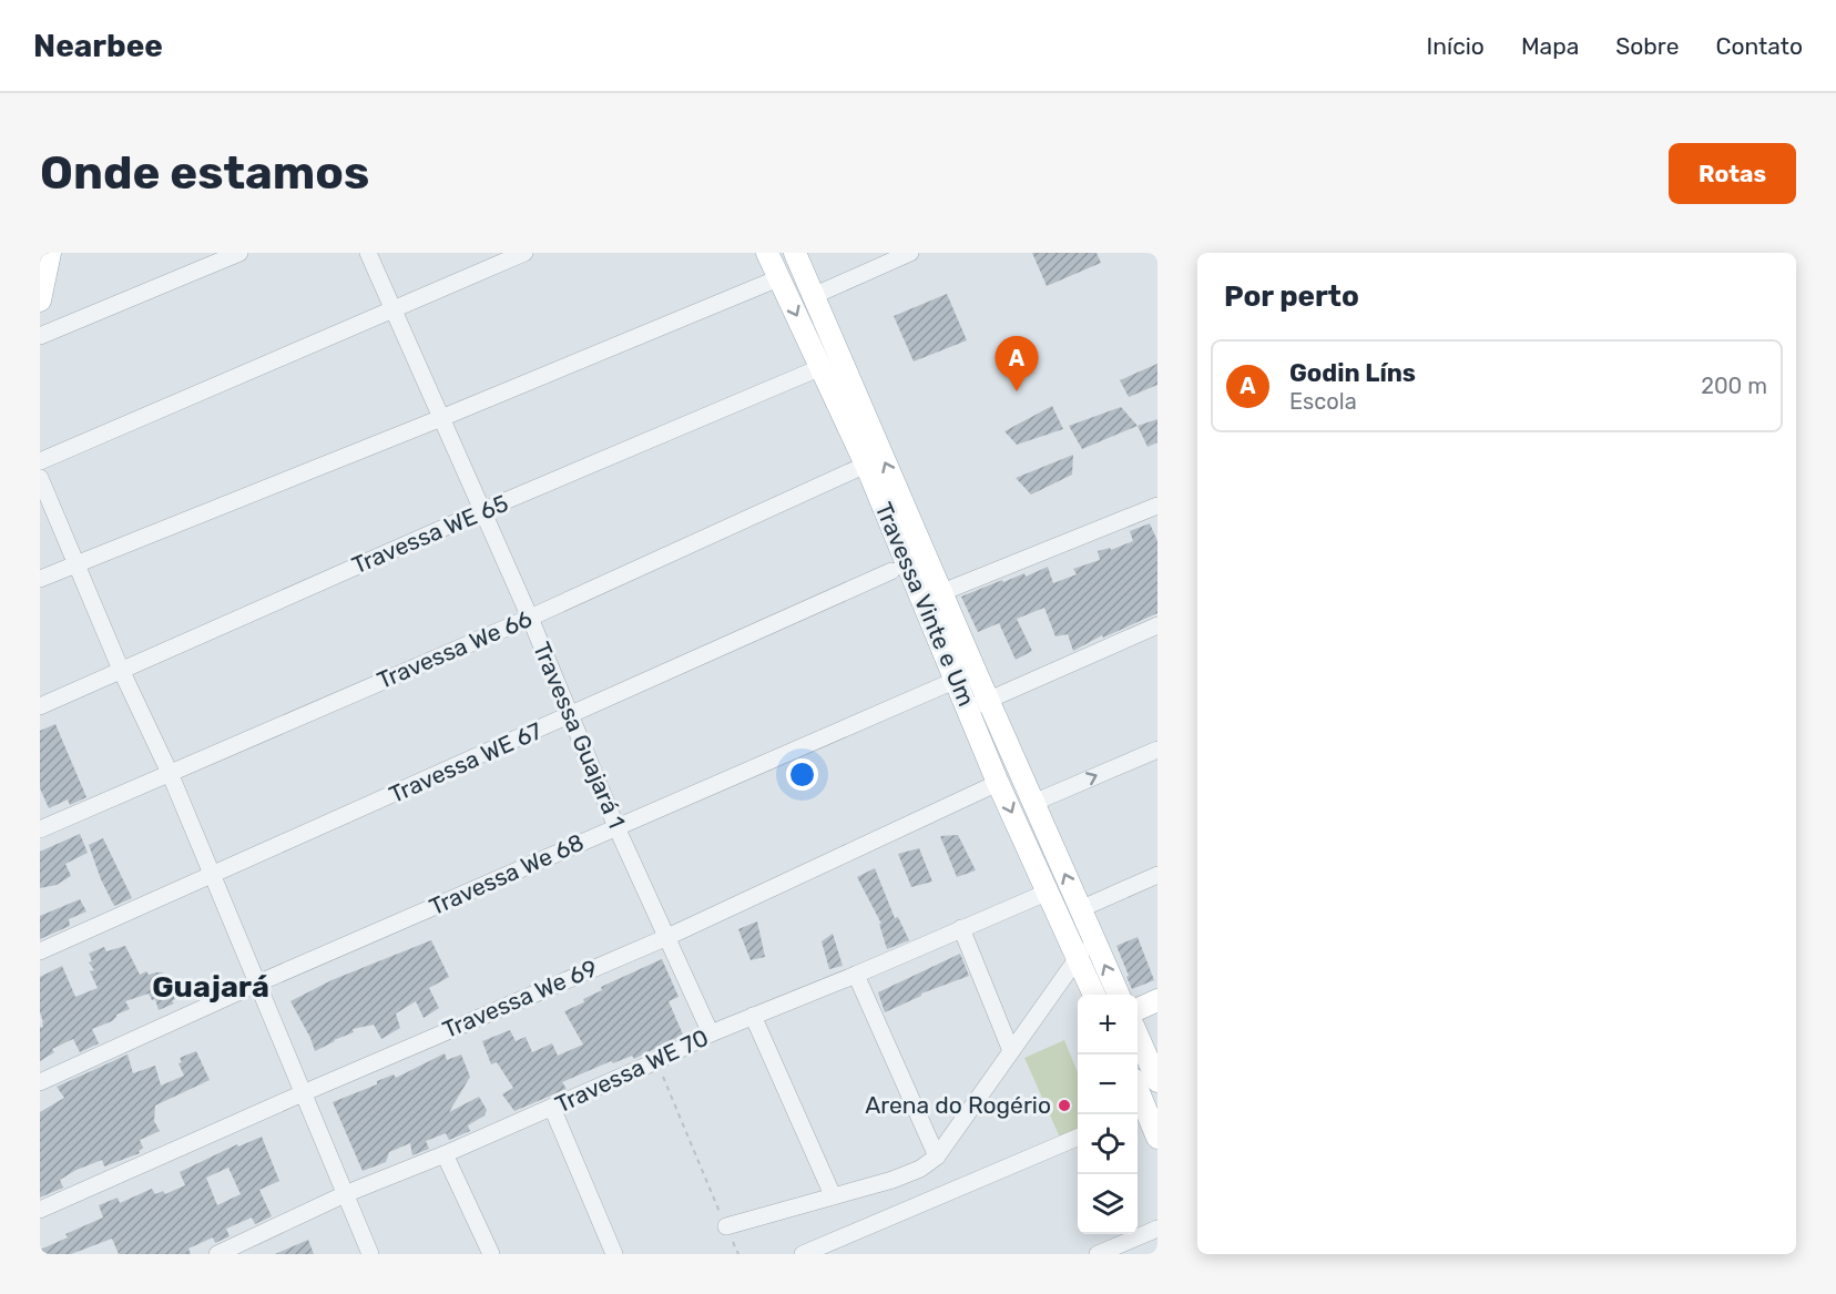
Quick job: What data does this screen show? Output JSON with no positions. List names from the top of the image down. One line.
{"streets":{"main road":["Travessa Vinte e Um"],"street":["Travessa WE 65","Travessa We 66","Travessa Guajará 1","Travessa WE 67","Travessa We 68","Travessa We 69","Travessa WE 70"]},"crossings":[["Travessa WE 65","Travessa Vinte e Um"],["Travessa WE 65","Travessa Guajará 1"],["Travessa Vinte e Um","Travessa We 66"],["Travessa Vinte e Um","Travessa We 68"],["Travessa Vinte e Um","Travessa We 69"],["Travessa Vinte e Um","Travessa WE 70"],["Travessa We 66","Travessa Guajará 1"],["Travessa Guajará 1","Travessa WE 67"],["Travessa Guajará 1","Travessa We 68"],["Travessa Guajará 1","Travessa We 69"],["Travessa Guajará 1","Travessa WE 70"]],"districts":["Guajará"],"places":["Arena do Rogério"],"page":{"header":"Nearbee","nav":["Início","Mapa","Sobre","Contato"],"buttons":"Rotas","title":"Onde estamos","heading":"Por perto","pins":"A","list":[{"mark":"A","name":"Godin Líns","note":"Escola","value":"200 m"}],"map_buttons":["+","−"]}}
